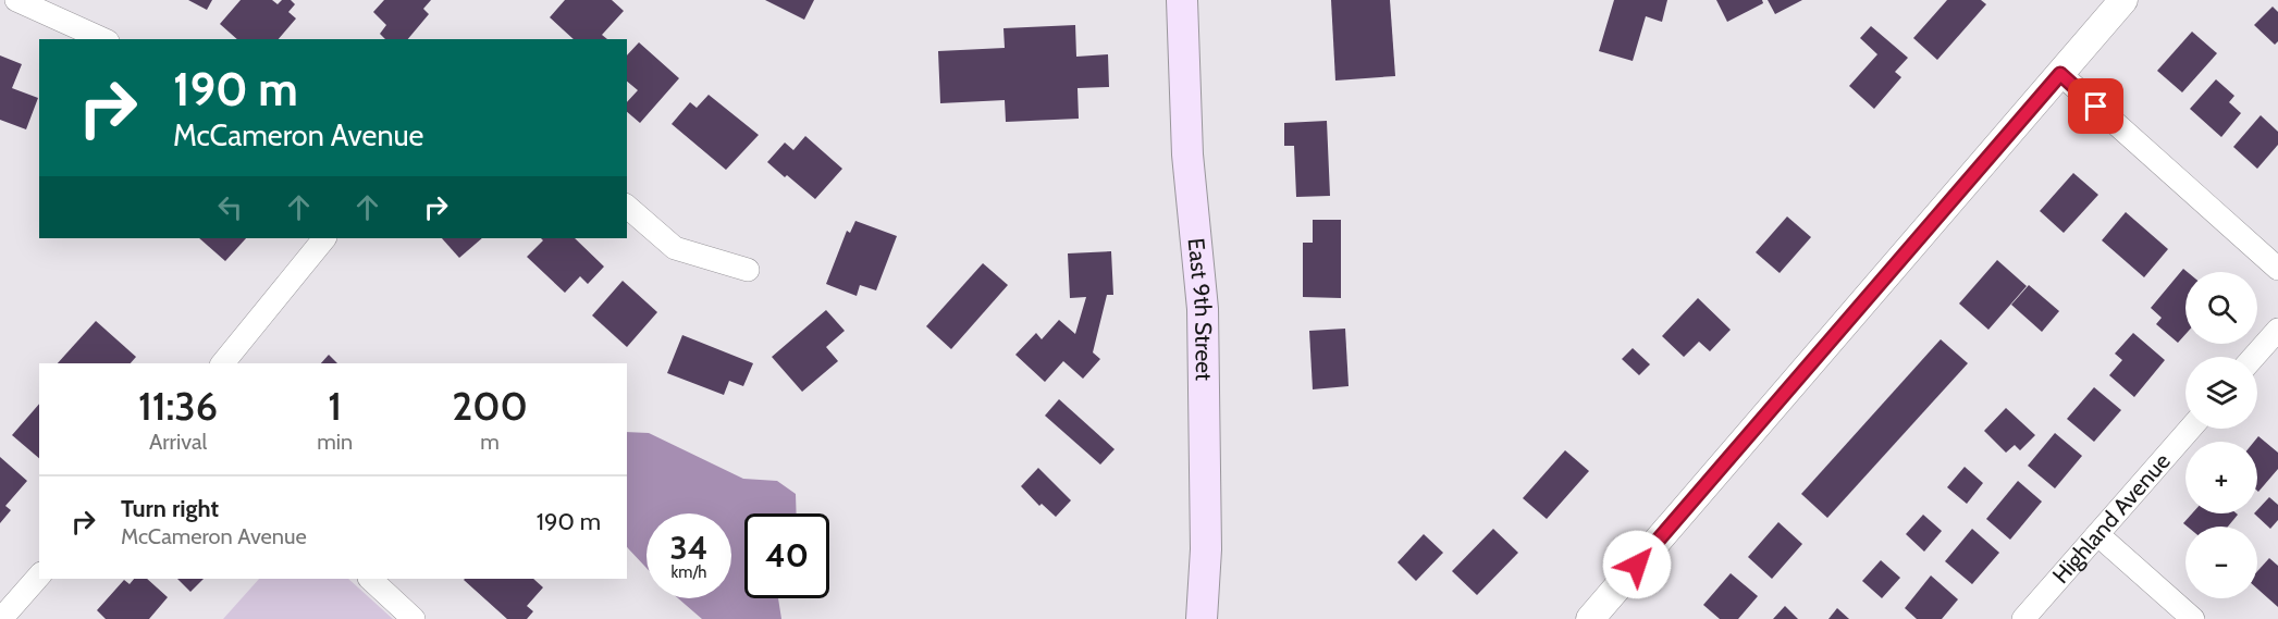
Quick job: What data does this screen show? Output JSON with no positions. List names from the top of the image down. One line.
{"streets":{"main road":["East 9th Street"],"street":["Highland Avenue"]},"page":{"turn":["190 m","McCameron Avenue"],"map_buttons":["+","−"],"eta":["11:36","Arrival","1","min","200","m"],"list":[{"name":"Turn right","note":"McCameron Avenue","value":"190 m"}],"speed":"34 km/h","limit":"40"}}
